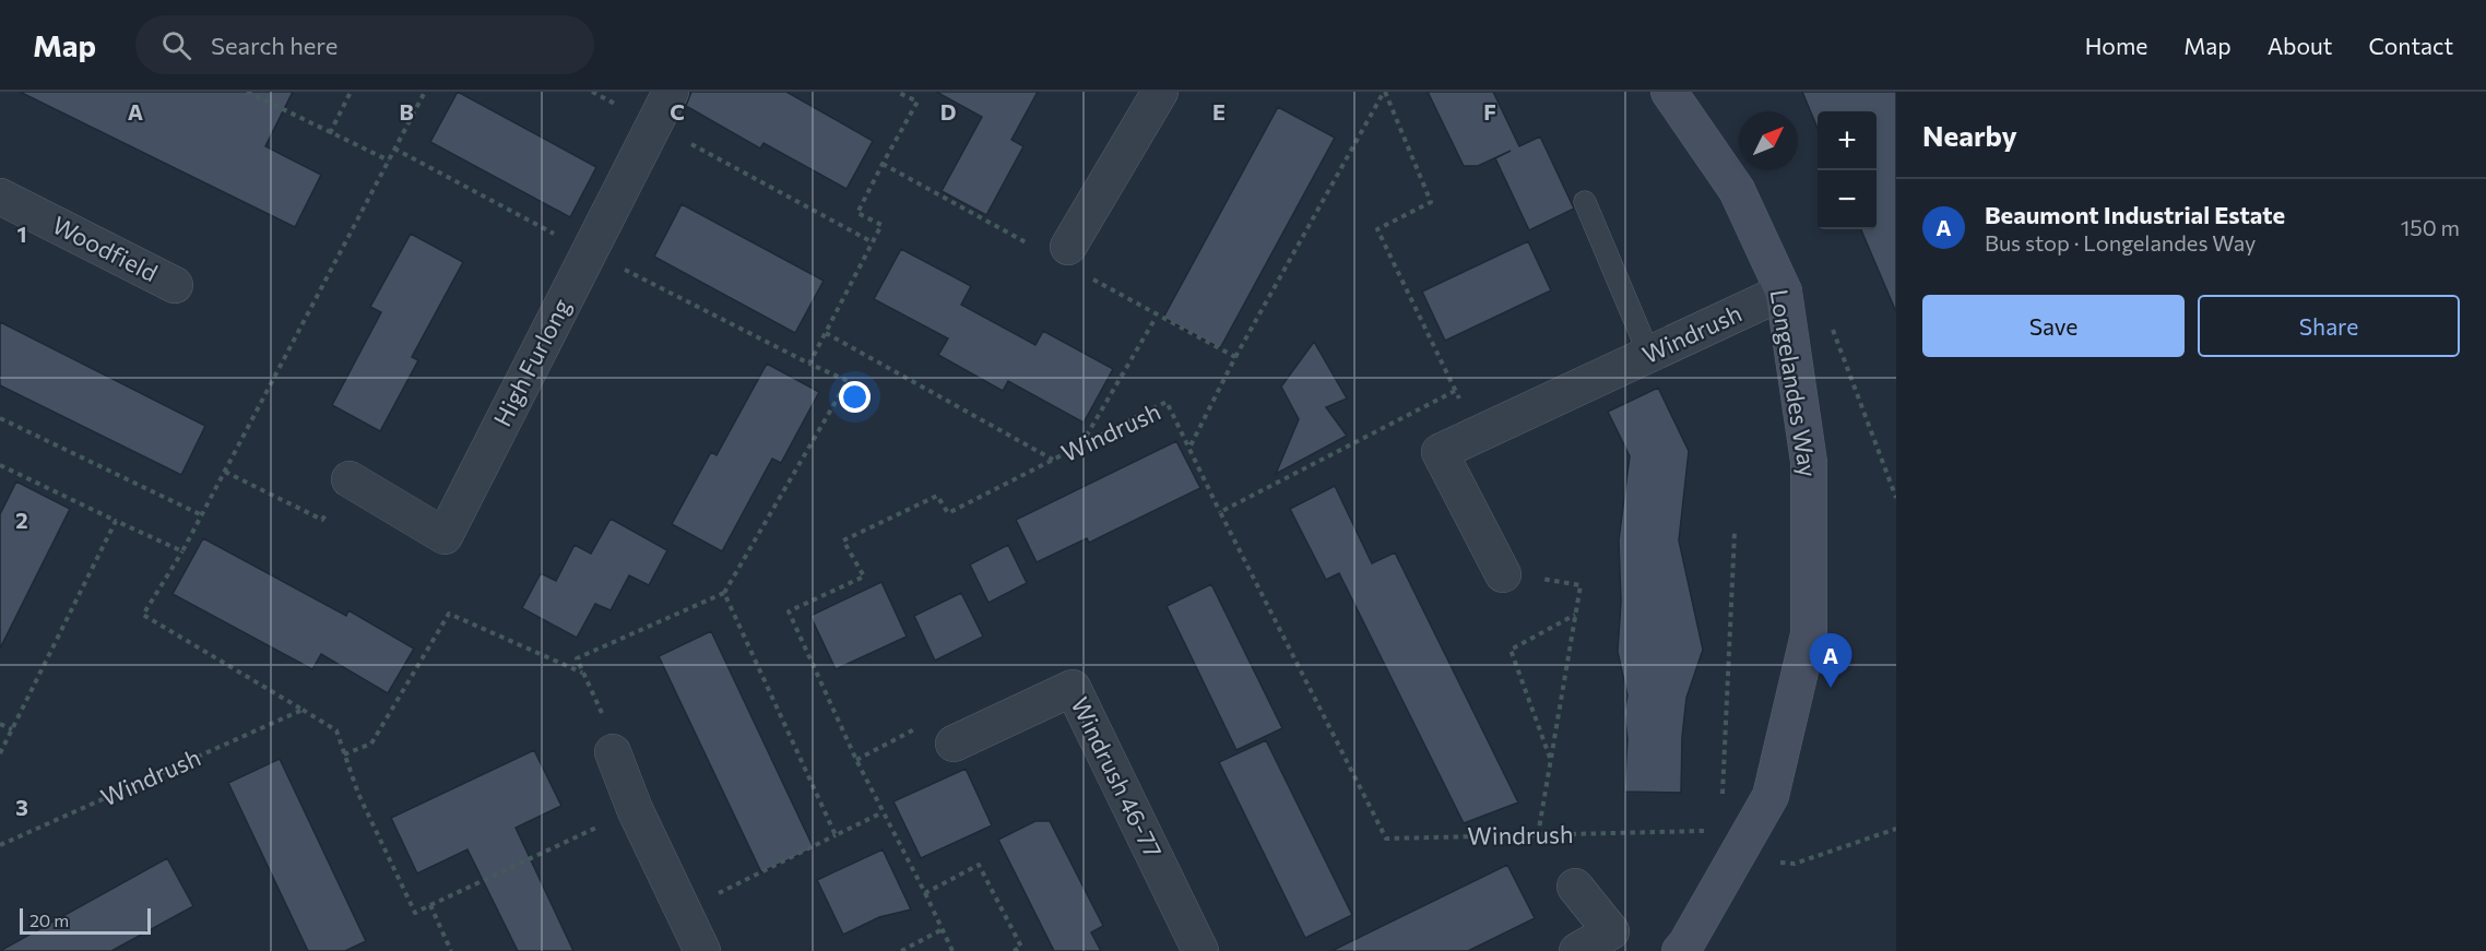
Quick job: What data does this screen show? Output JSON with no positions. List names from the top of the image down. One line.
{"streets":{"street":["Woodfield","Windrush","High Furlong","Longelandes Way","Windrush 46-77"]},"crossings":[["Windrush","Longelandes Way"]],"scale_bar":"20 m","north":"top right","page":{"header":"Map","search":"Search here","nav":["Home","Map","About","Contact"],"heading":"Nearby","map_buttons":["+","−"],"list":[{"mark":"A","name":"Beaumont Industrial Estate","note":"Bus stop · Longelandes Way","value":"150 m"}],"buttons":["Save","Share"],"pins":"A","scale":"20 m"},"grid":{"columns":["A","B","C","D","E","F"],"rows":["1","2","3"]}}
